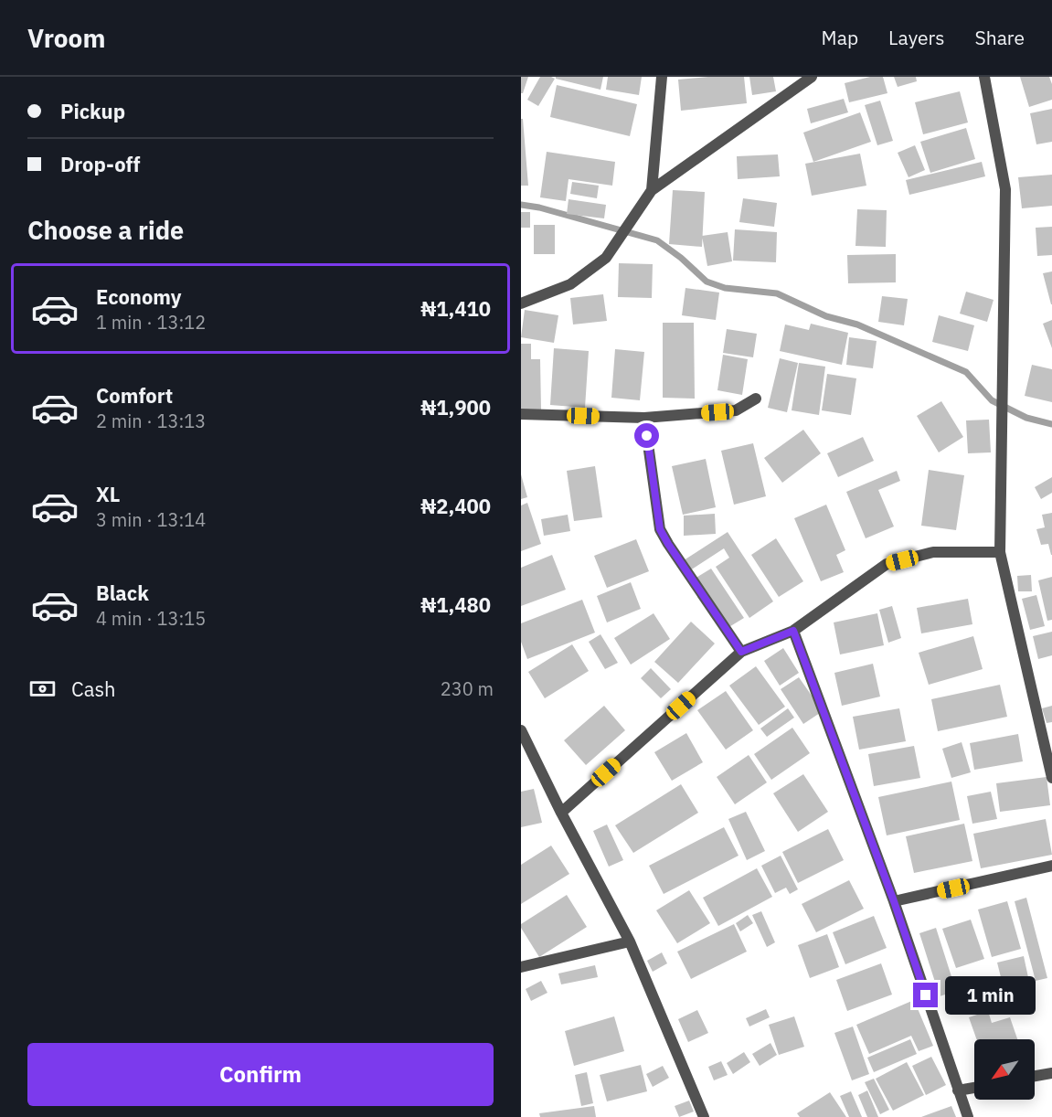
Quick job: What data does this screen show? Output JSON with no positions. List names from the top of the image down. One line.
{"north":"bottom left","page":{"header":"Vroom","nav":["Map","Layers","Share"],"banner":["Pickup","Drop-off"],"heading":"Choose a ride","list":[{"name":"Economy","note":"1 min · 13:12","value":"₦1,410"},{"name":"Comfort","note":"2 min · 13:13","value":"₦1,900"},{"name":"XL","note":"3 min · 13:14","value":"₦2,400"},{"name":"Black","note":"4 min · 13:15","value":"₦1,480"}],"pay":["Cash","230 m"],"bubble":"1 min","buttons":"Confirm"}}
